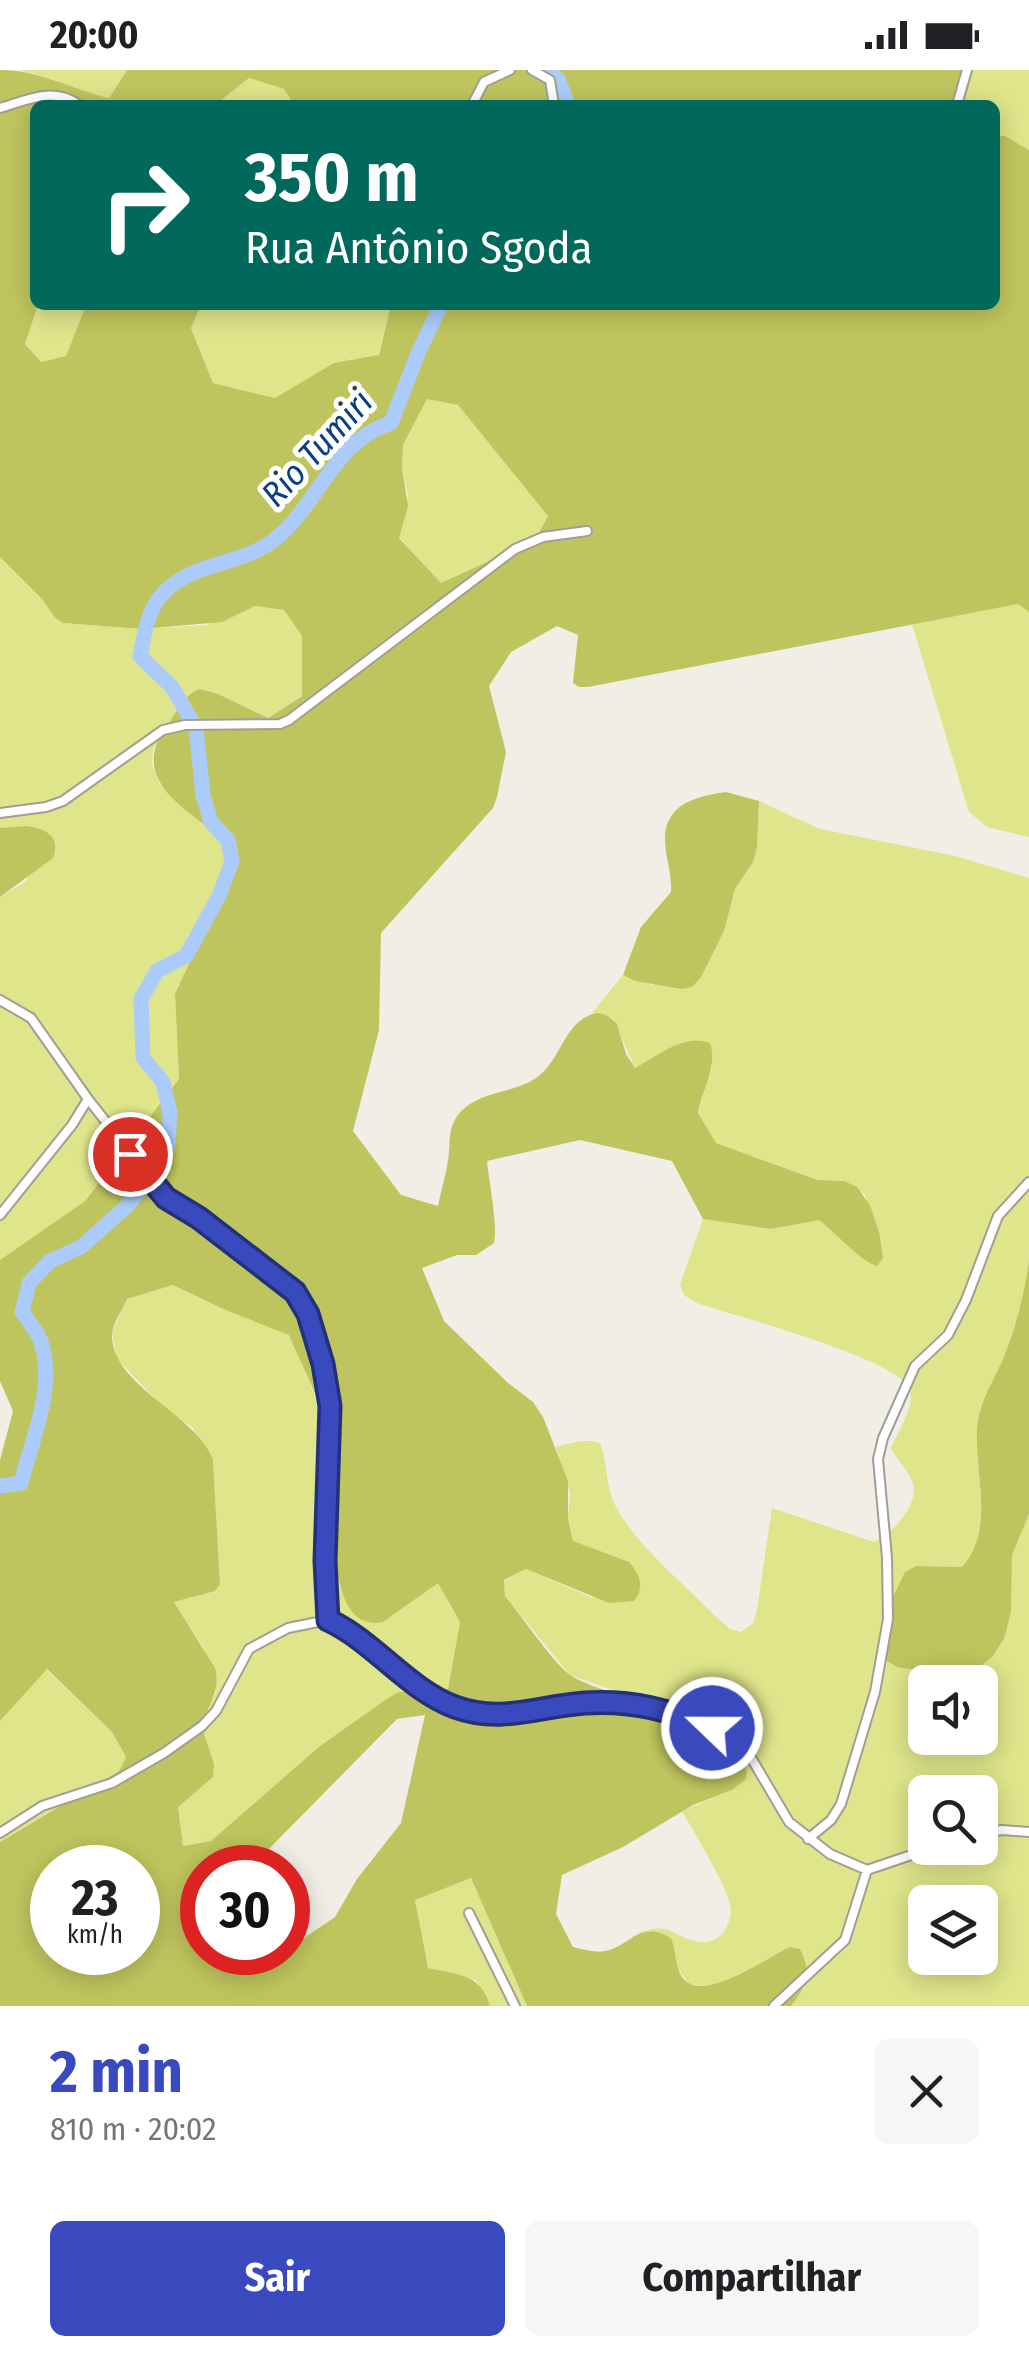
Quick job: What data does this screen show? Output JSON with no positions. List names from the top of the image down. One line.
{"water":["Rio Tumiri"],"page":{"status":"20:00","turn":["350 m","Rua Antônio Sgoda"],"speed":"23 km/h","limit":"30","heading":["2 min","810 m · 20:02"],"buttons":["Sair","Compartilhar"]}}
